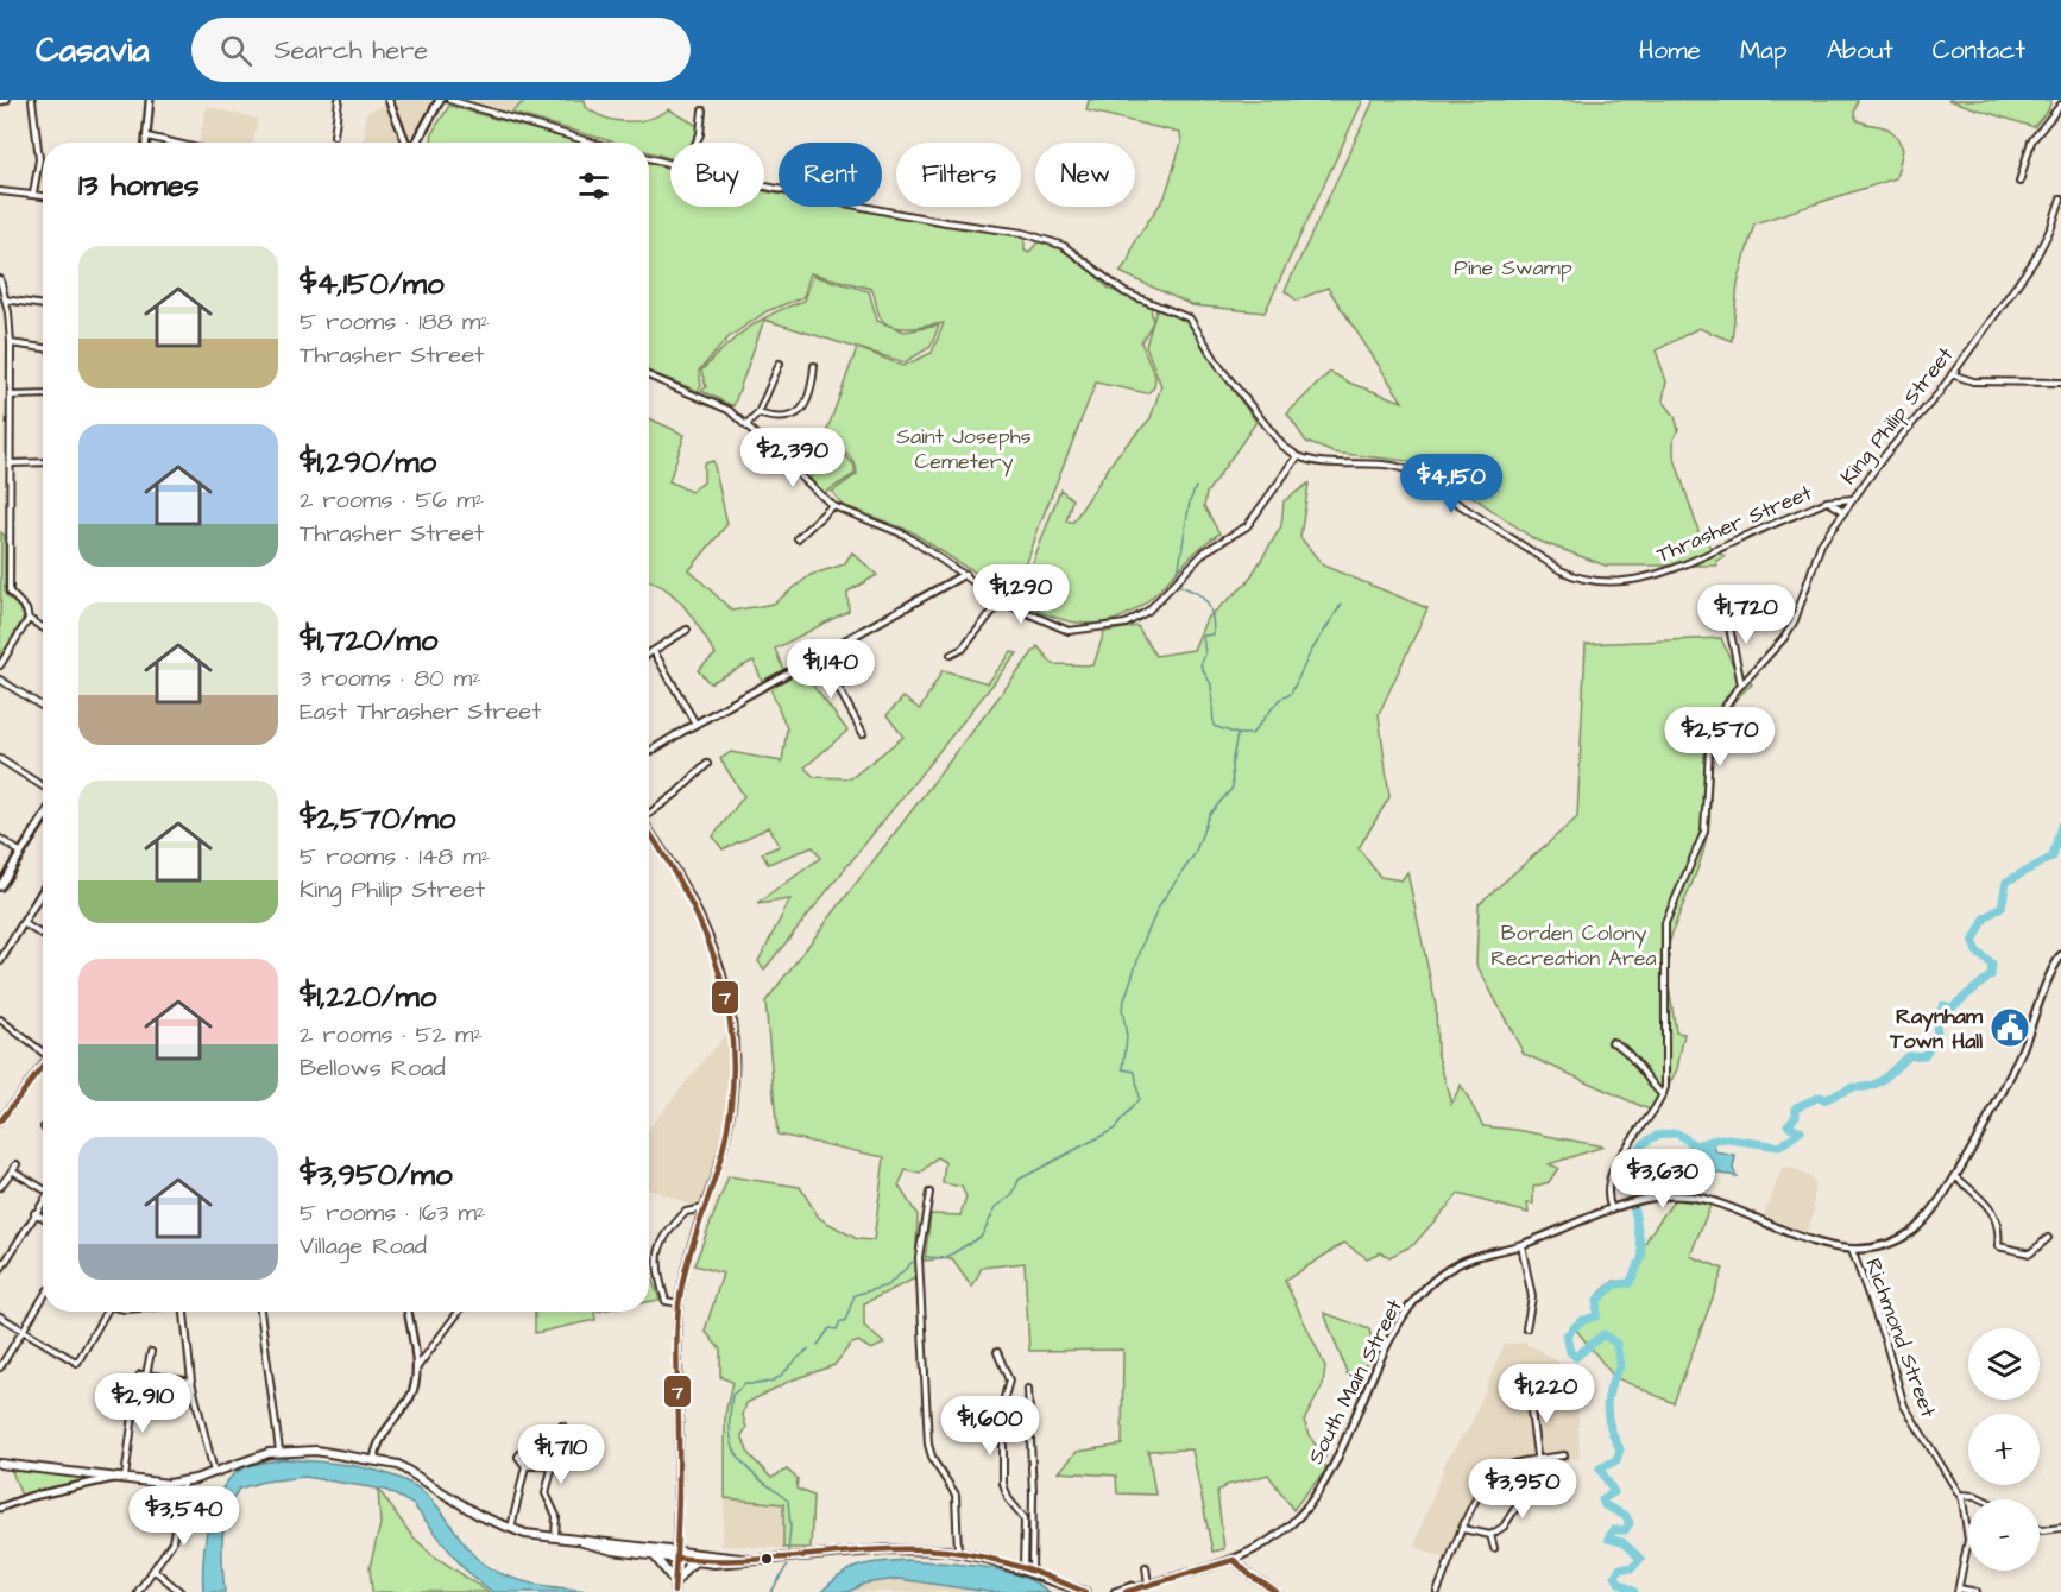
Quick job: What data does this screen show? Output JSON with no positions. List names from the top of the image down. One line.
{"streets":{"street":["King Philip Street","Thrasher Street","Richmond Street","South Main Street"]},"crossings":[["King Philip Street","Thrasher Street"],["King Philip Street","South Main Street"],["Richmond Street","South Main Street"]],"parks":["Pine Swamp","Saint Josephs Cemetery","Borden Colony Recreation Area"],"places":{"public building":["Raynham Town Hall"]},"lines":["transit line 7"],"page":{"header":"Casavia","search":"Search here","nav":["Home","Map","About","Contact"],"chip":["Buy","Rent","Filters","New"],"heading":"13 homes","list":[{"name":"$4,150/mo","note":"5 rooms · 188 m² · Thrasher Street"},{"name":"$1,290/mo","note":"2 rooms · 56 m² · Thrasher Street"},{"name":"$1,720/mo","note":"3 rooms · 80 m² · East Thrasher Street"},{"name":"$2,570/mo","note":"5 rooms · 148 m² · King Philip Street"},{"name":"$1,220/mo","note":"2 rooms · 52 m² · Bellows Road"},{"name":"$3,950/mo","note":"5 rooms · 163 m² · Village Road"}],"price":["$2,390","$4,150","$1,290","$1,720","$1,140","$2,570","$3,630","$1,220","$2,910","$1,600","$1,710","$3,950","$3,540"],"map_buttons":["+","−"]}}
